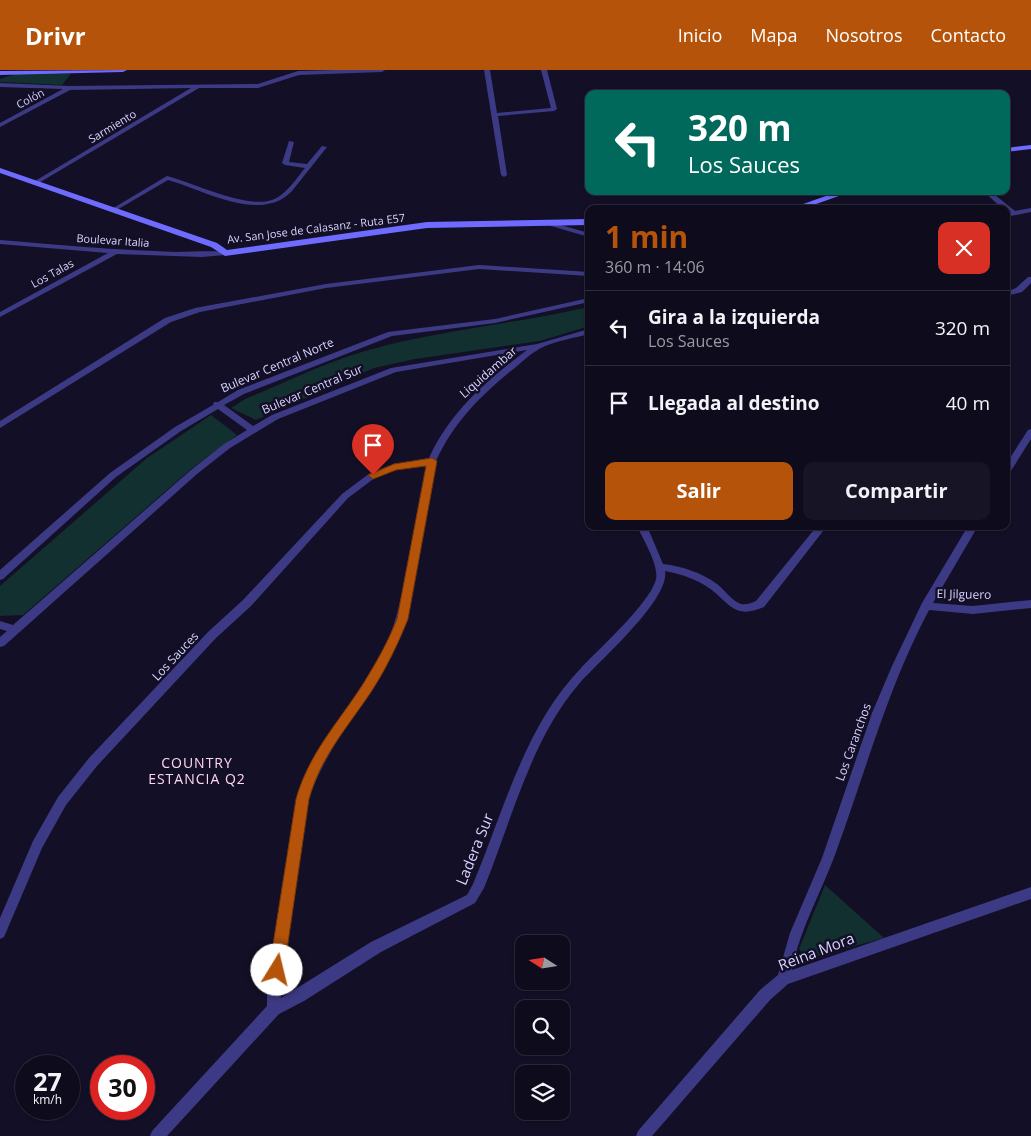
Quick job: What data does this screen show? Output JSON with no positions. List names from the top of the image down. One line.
{"streets":{"street":["Colón","Sarmiento","Av. San Jose de Calasanz - Ruta E57","Boulevar Italia","Los Talas","Bulevar Central Norte","Liquidambar","Bulevar Central Sur","El Jilguero","Los Sauces","Los Caranchos","Ladera Sur","Reina Mora"]},"crossings":[["Sarmiento","Av. San Jose de Calasanz - Ruta E57"],["Av. San Jose de Calasanz - Ruta E57","Boulevar Italia"],["Boulevar Italia","Los Talas"],["Liquidambar","Bulevar Central Sur"],["Liquidambar","Los Sauces"],["Liquidambar","Ladera Sur"],["El Jilguero","Los Caranchos"],["Los Caranchos","Reina Mora"]],"districts":["COUNTRY ESTANCIA Q2"],"north":"left","page":{"header":"Drivr","nav":["Inicio","Mapa","Nosotros","Contacto"],"turn":["320 m","Los Sauces"],"heading":["1 min","360 m · 14:06"],"list":[{"name":"Gira a la izquierda","note":"Los Sauces","value":"320 m"},{"name":"Llegada al destino","value":"40 m"}],"buttons":["Salir","Compartir"],"speed":"27 km/h","limit":"30"}}
